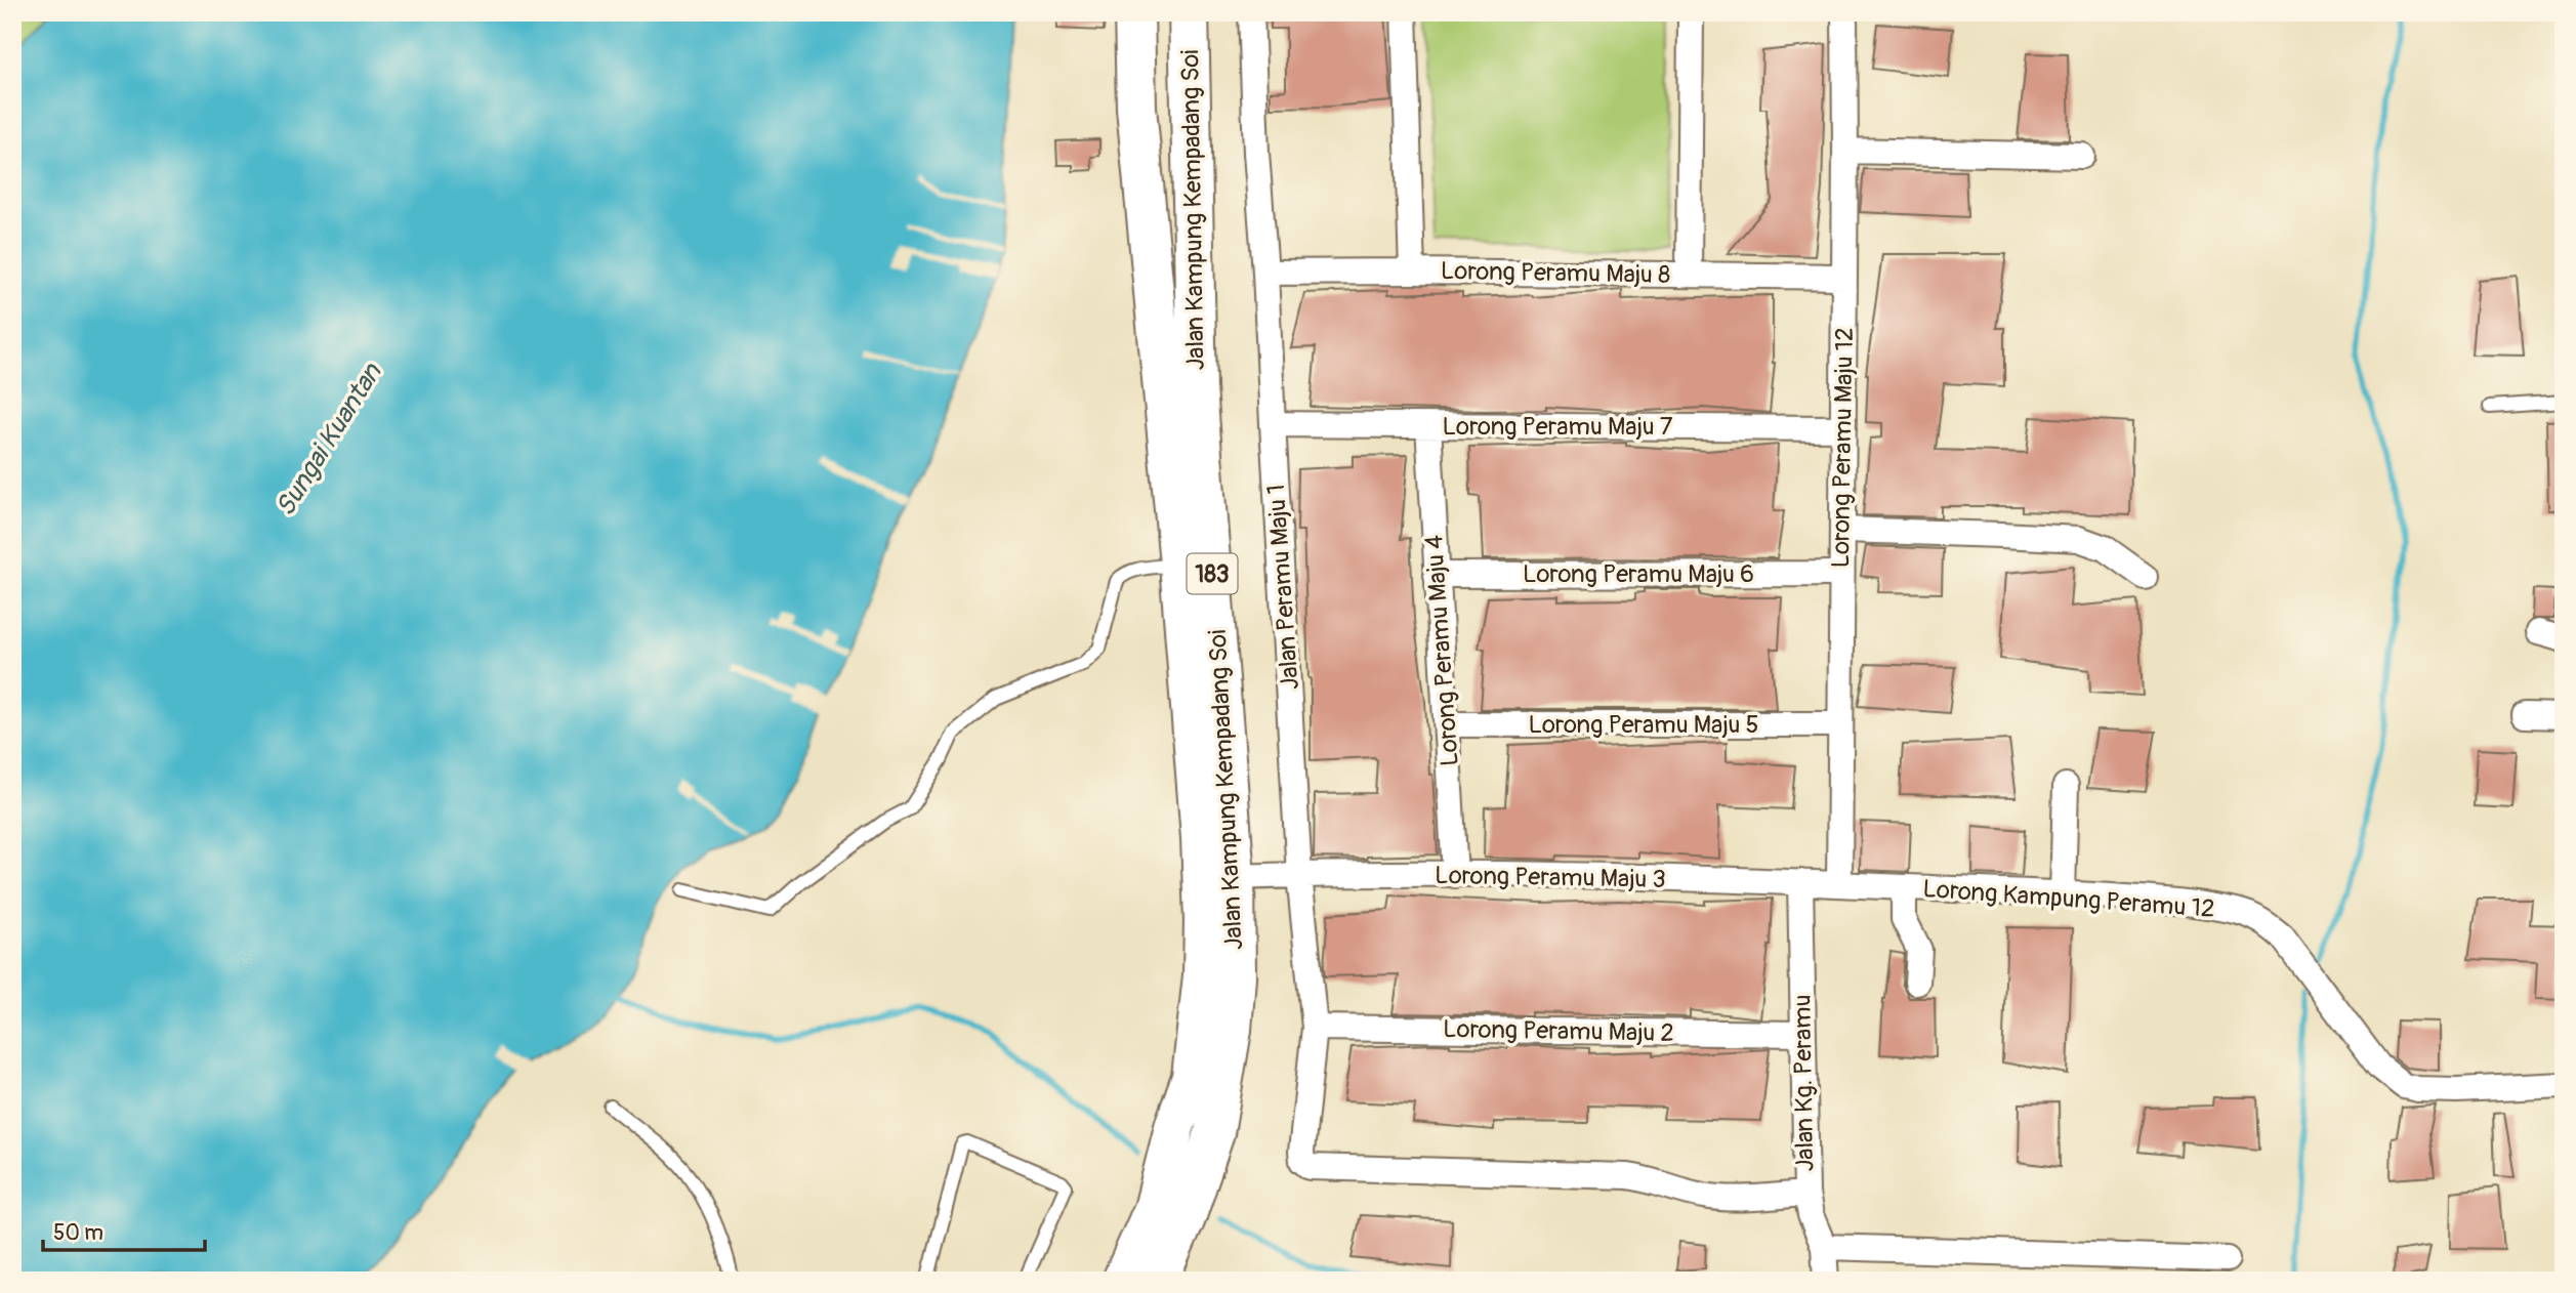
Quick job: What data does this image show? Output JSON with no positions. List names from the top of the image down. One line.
{"streets":{"highway":["Jalan Kampung Kempadang Soi","183"],"street":["Lorong Peramu Maju 8","Lorong Peramu Maju 7","Lorong Peramu Maju 12","Lorong Peramu Maju 6","Jalan Peramu Maju 1","Lorong Peramu Maju 4","Lorong Peramu Maju 5","Lorong Peramu Maju 3","Lorong Kampung Peramu 12","Lorong Peramu Maju 2","Jalan Kg. Peramu"]},"crossings":[["Jalan Kampung Kempadang Soi","183"],["Jalan Kampung Kempadang Soi","Lorong Peramu Maju 3"],["Lorong Peramu Maju 8","Lorong Peramu Maju 12"],["Lorong Peramu Maju 8","Jalan Peramu Maju 1"],["Lorong Peramu Maju 7","Lorong Peramu Maju 12"],["Lorong Peramu Maju 7","Jalan Peramu Maju 1"],["Lorong Peramu Maju 7","Lorong Peramu Maju 4"],["Lorong Peramu Maju 12","Lorong Peramu Maju 6"],["Lorong Peramu Maju 12","Lorong Peramu Maju 5"],["Lorong Peramu Maju 12","Lorong Peramu Maju 3"],["Lorong Peramu Maju 12","Lorong Kampung Peramu 12"],["Lorong Peramu Maju 6","Lorong Peramu Maju 4"],["Jalan Peramu Maju 1","Lorong Peramu Maju 3"],["Jalan Peramu Maju 1","Lorong Peramu Maju 2"],["Jalan Peramu Maju 1","Jalan Kg. Peramu"],["Lorong Peramu Maju 4","Lorong Peramu Maju 5"],["Lorong Peramu Maju 4","Lorong Peramu Maju 3"],["Lorong Peramu Maju 3","Lorong Kampung Peramu 12"],["Lorong Peramu Maju 3","Jalan Kg. Peramu"],["Lorong Peramu Maju 2","Jalan Kg. Peramu"]],"water":["Sungai Kuantan"],"scale_bar":"50 m"}
